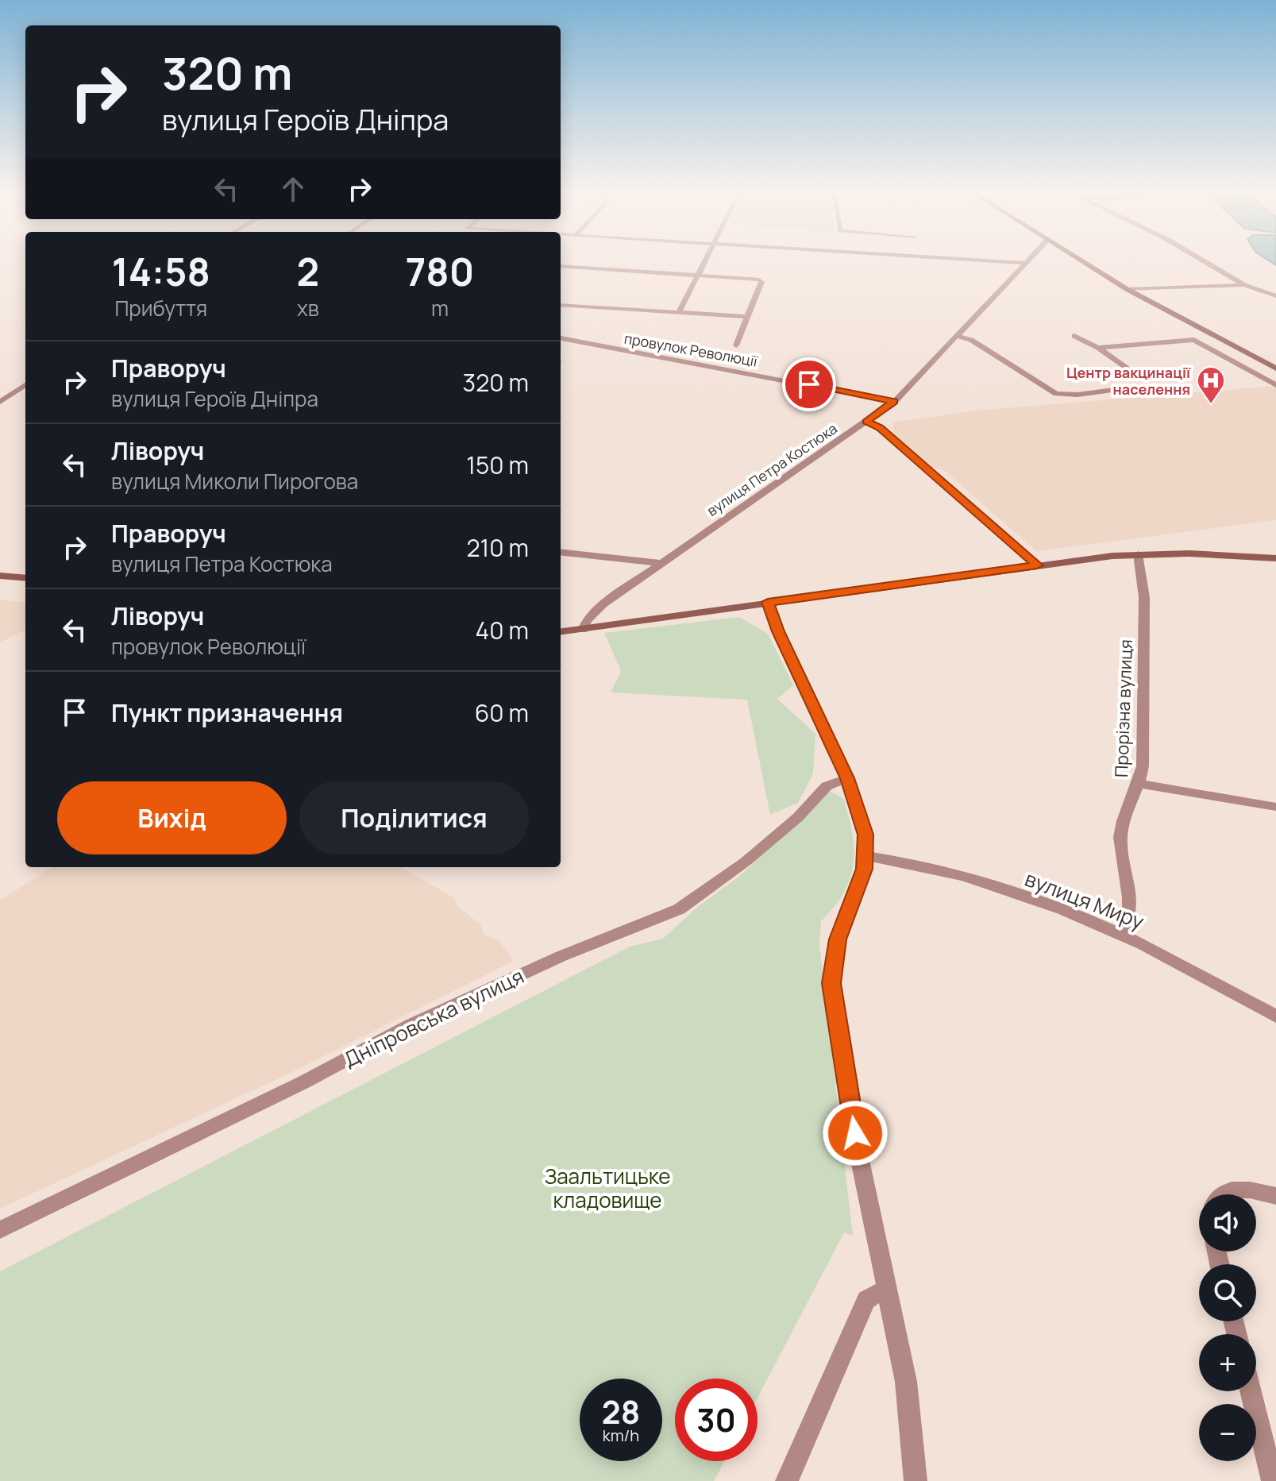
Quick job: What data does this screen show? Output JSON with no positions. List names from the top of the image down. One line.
{"streets":{"street":["провулок Революції","вулиця Петра Костюка","Прорізна вулиця","вулиця Миру","Дніпровська вулиця"]},"crossings":[["провулок Революції","вулиця Петра Костюка"],["Прорізна вулиця","вулиця Миру"]],"parks":["Заальтицьке кладовище"],"places":{"hospital":["Центр вакцинації населення"]},"page":{"turn":["320 m","вулиця Героїв Дніпра"],"eta":["14:58","Прибуття","2","хв","780","m"],"list":[{"name":"Праворуч","note":"вулиця Героїв Дніпра","value":"320 m"},{"name":"Ліворуч","note":"вулиця Миколи Пирогова","value":"150 m"},{"name":"Праворуч","note":"вулиця Петра Костюка","value":"210 m"},{"name":"Ліворуч","note":"провулок Революції","value":"40 m"},{"name":"Пункт призначення","value":"60 m"}],"buttons":["Вихід","Поділитися"],"map_buttons":["+","−"],"speed":"28 km/h","limit":"30"}}
